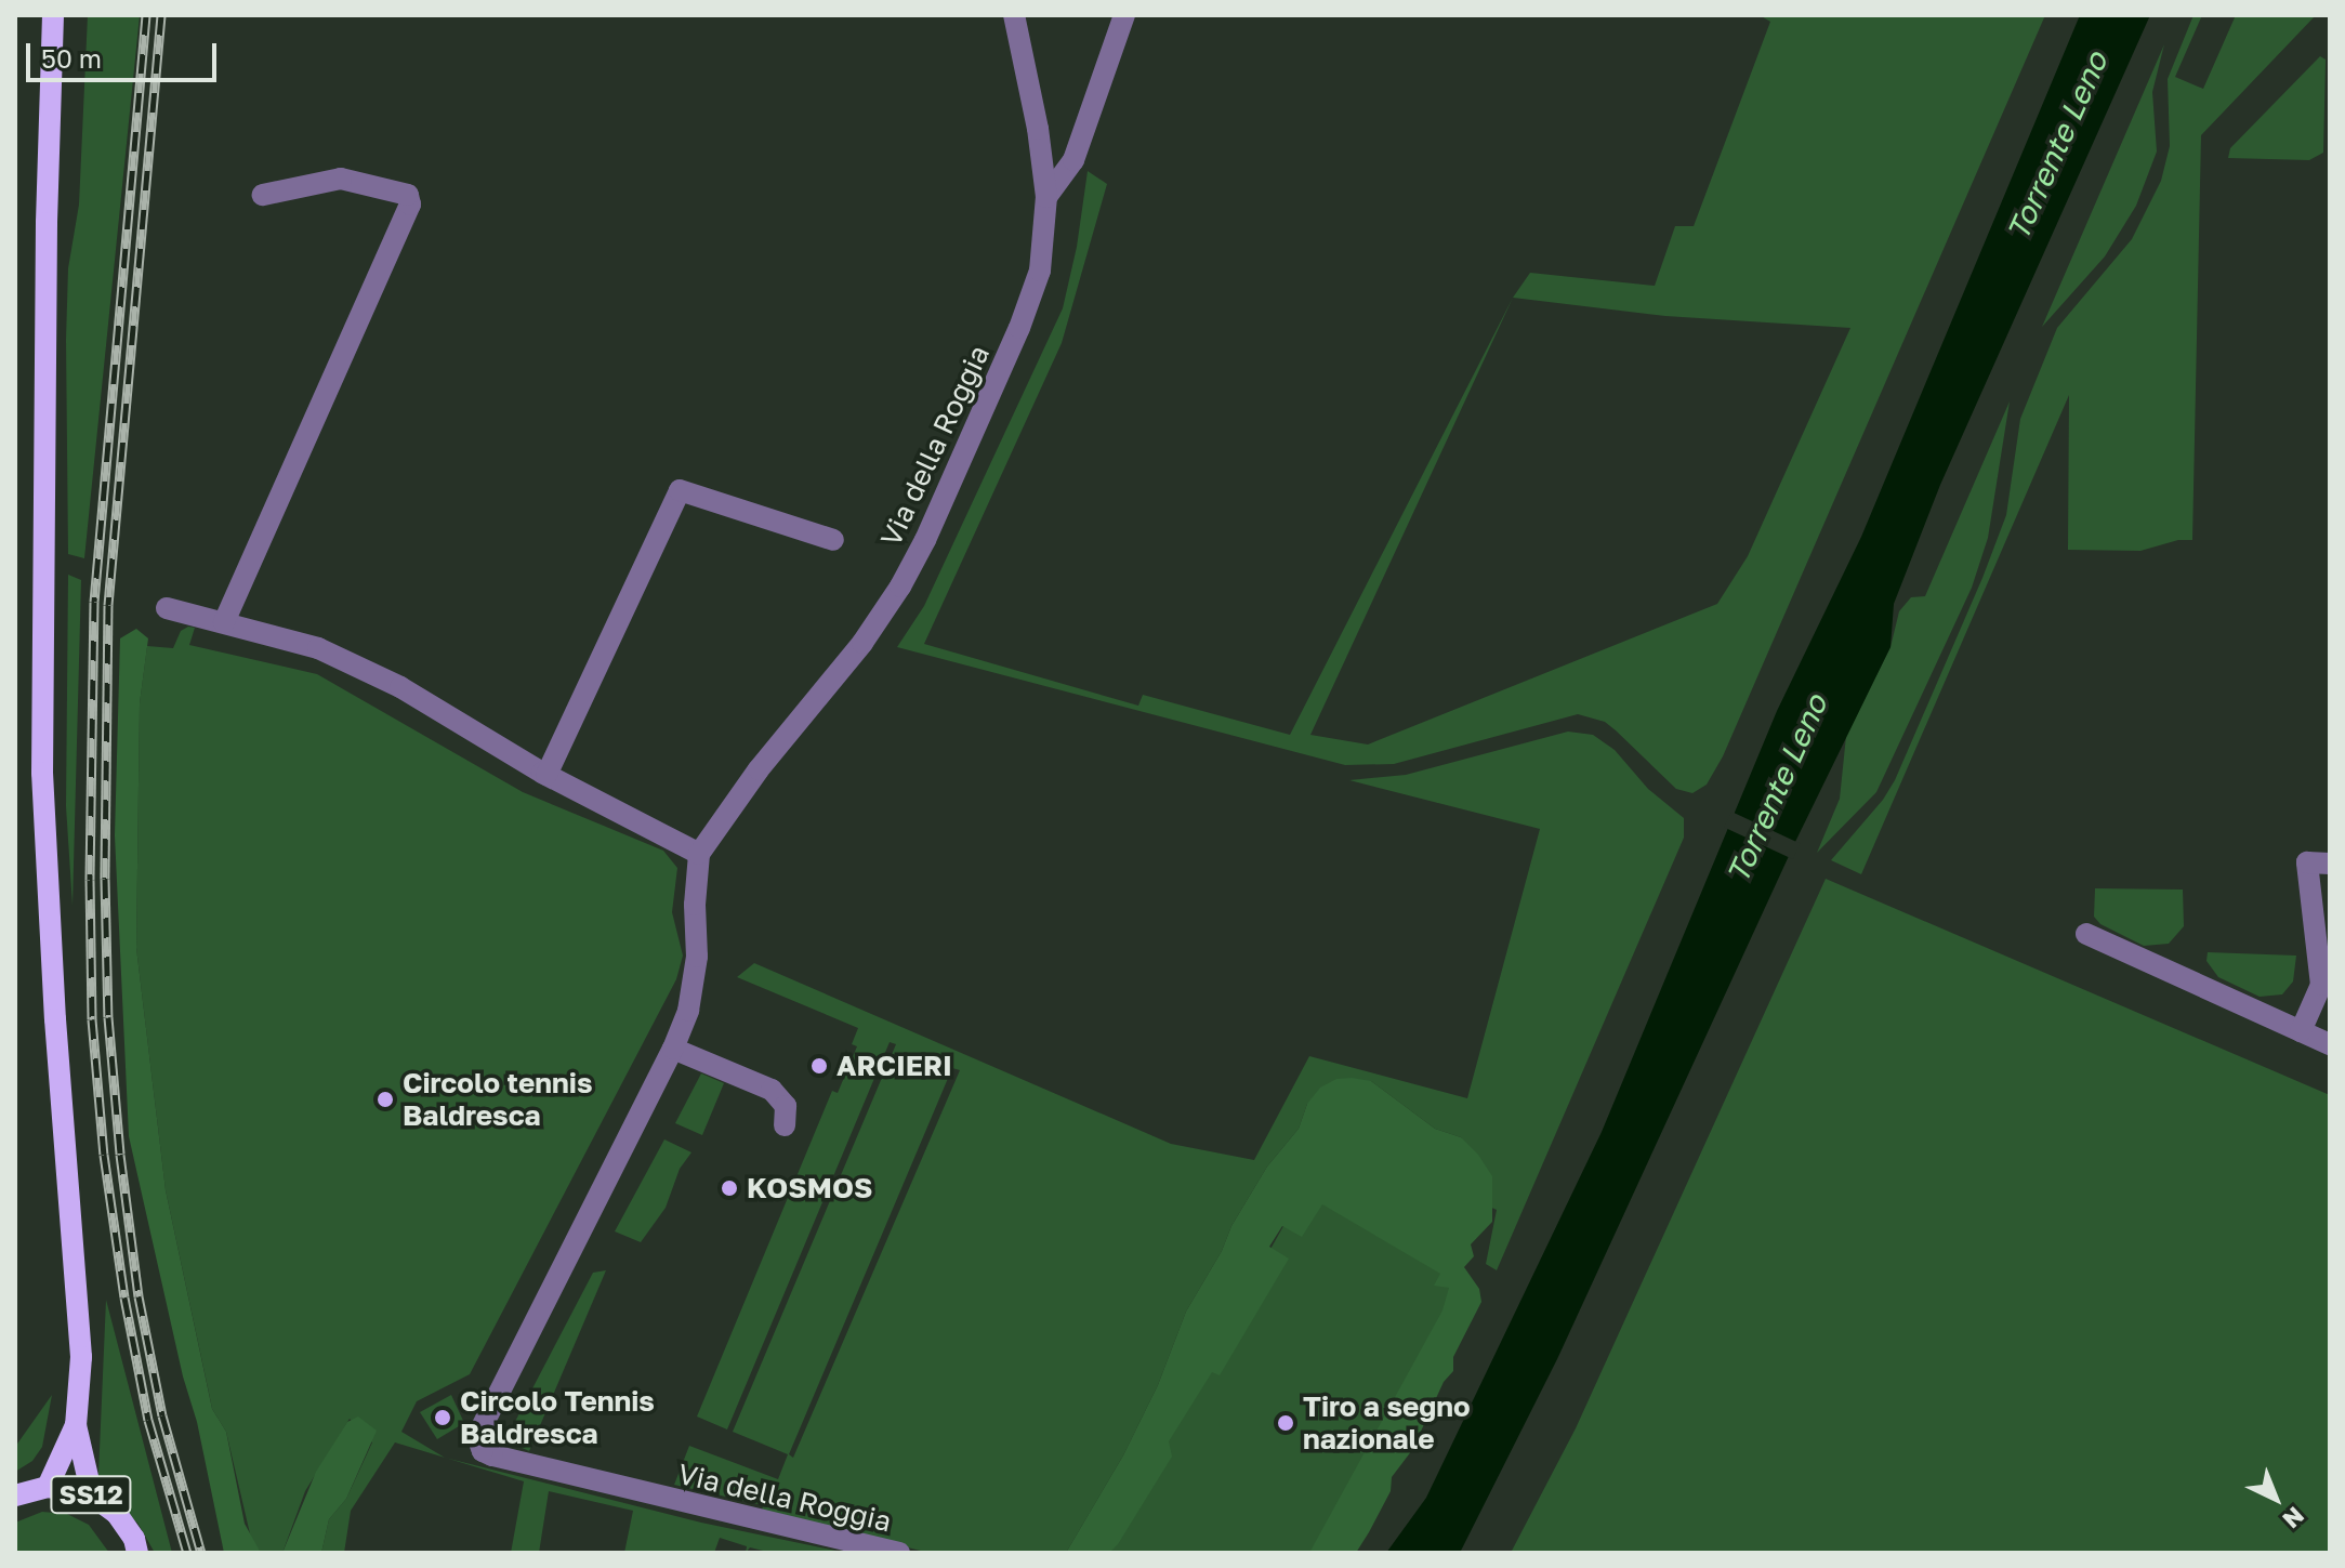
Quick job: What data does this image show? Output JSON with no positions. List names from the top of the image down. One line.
{"streets":{"main road":["SS12"],"street":["Via della Roggia"]},"water":["Torrente Leno"],"places":["ARCIERI","Circolo tennis Baldresca","KOSMOS","Circolo Tennis Baldresca","Tiro a segno nazionale"],"scale_bar":"50 m","north":"bottom right"}
